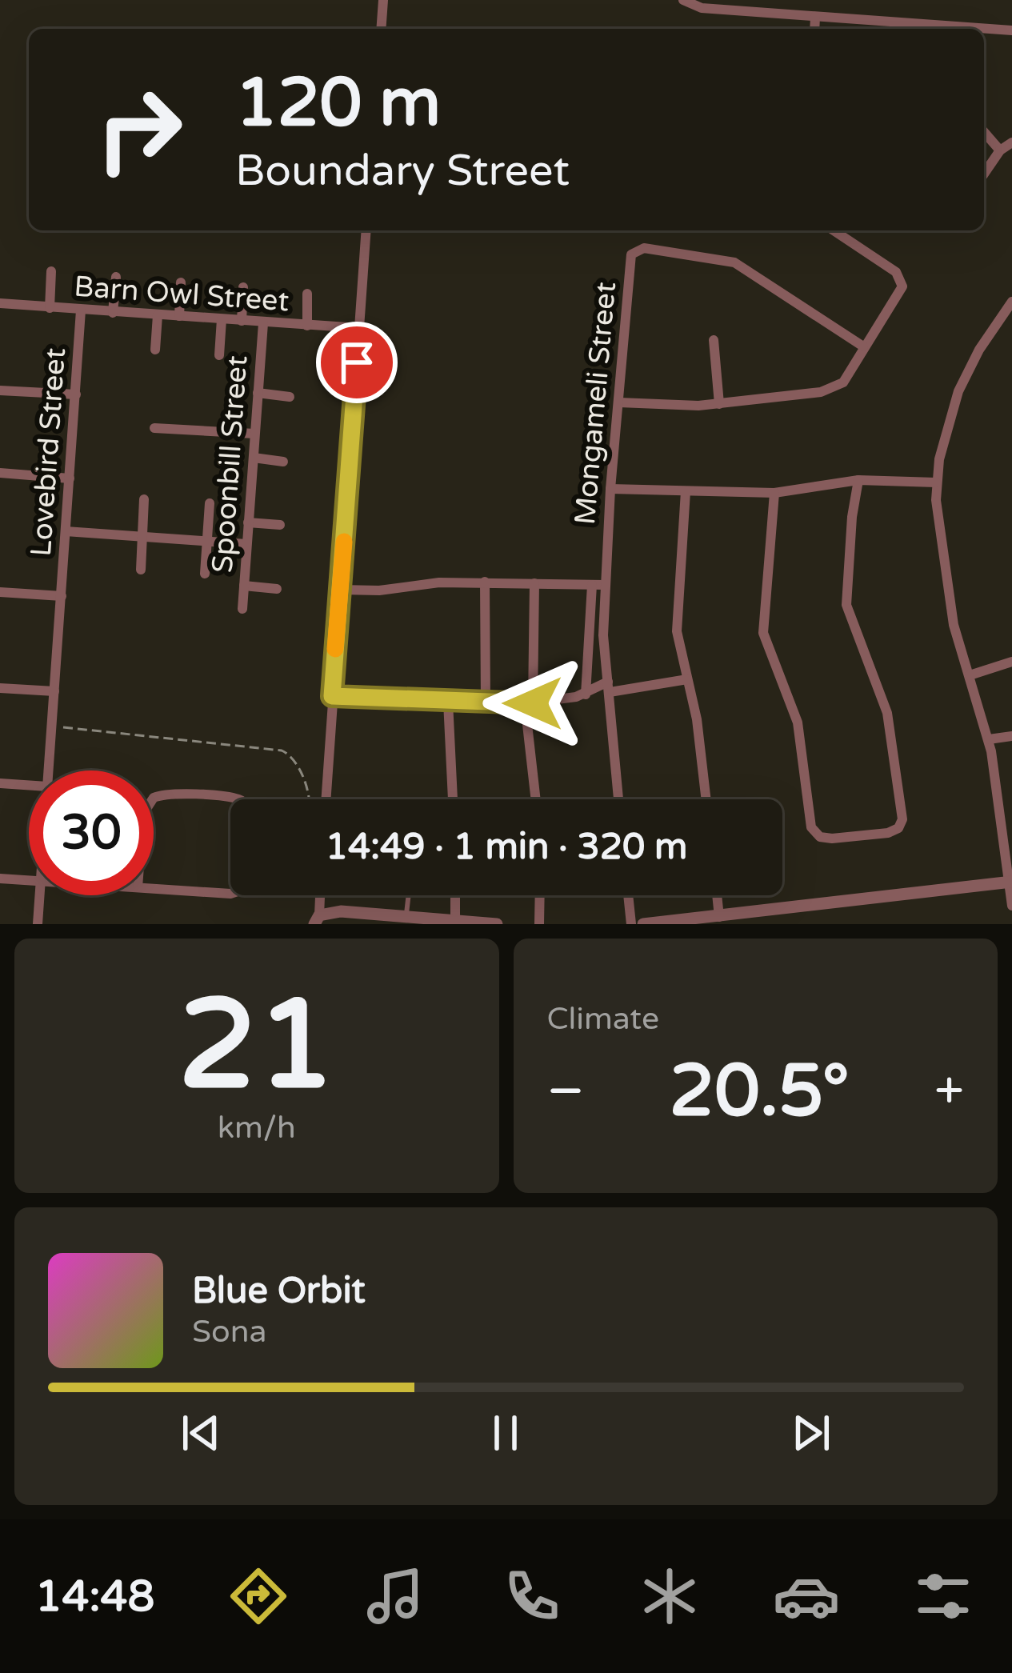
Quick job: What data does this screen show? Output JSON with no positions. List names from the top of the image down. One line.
{"streets":{"street":["Barn Owl Street","Mongameli Street","Lovebird Street","Spoonbill Street"]},"crossings":[["Barn Owl Street","Lovebird Street"],["Barn Owl Street","Spoonbill Street"]],"page":{"turn":["120 m","Boundary Street"],"limit":"30","trip":"14:49 · 1 min · 320 m","tile":[["21","km/h"],"Climate"],"heat":["−","20.5°","+"],"song":["Blue Orbit","Sona"],"tabs":"14:48"}}
